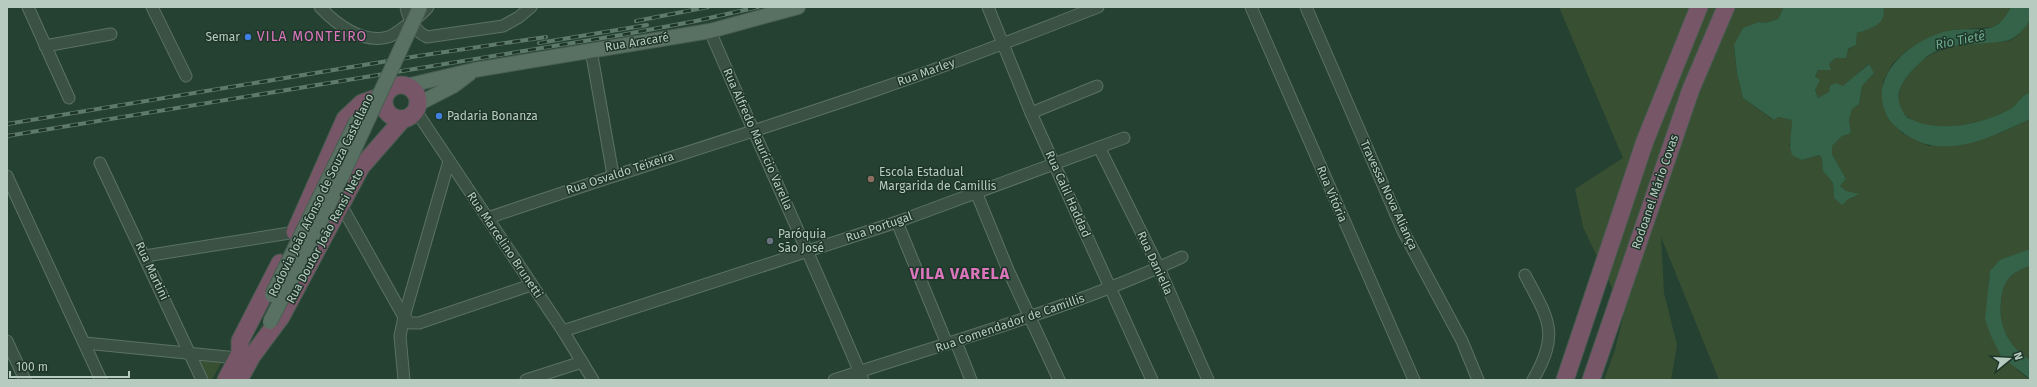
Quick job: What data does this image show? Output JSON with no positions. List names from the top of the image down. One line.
{"streets":{"highway":["Rodoanel Mário Covas","Rodovia João Afonso de Souza Castellano","Rua Doutor João Rensi Neto"],"main road":["Rua Aracaré"],"street":["Rua Marley","Rua Alfredo Maurício Varella","Rua Osvaldo Teixeira","Rua Calil Haddad","Rua Vitória","Travessa Nova Aliança","Rua Portugal","Rua Marcelino Brunetti","Rua Daniella","Rua Martini","Rua Comendador de Camillis"]},"crossings":[["Rua Aracaré","Rua Alfredo Maurício Varella"],["Rua Aracaré","Rua Doutor João Rensi Neto"],["Rua Aracaré","Rua Marcelino Brunetti"],["Rua Marley","Rua Alfredo Maurício Varella"],["Rua Marley","Rua Osvaldo Teixeira"],["Rua Marley","Rua Calil Haddad"],["Rua Alfredo Maurício Varella","Rua Osvaldo Teixeira"],["Rua Alfredo Maurício Varella","Rua Portugal"],["Rua Alfredo Maurício Varella","Rua Comendador de Camillis"],["Rua Osvaldo Teixeira","Rua Marcelino Brunetti"],["Rua Calil Haddad","Rua Portugal"],["Rua Calil Haddad","Rua Comendador de Camillis"],["Rodovia João Afonso de Souza Castellano","Rua Doutor João Rensi Neto"],["Rua Portugal","Rua Marcelino Brunetti"],["Rua Portugal","Rua Daniella"],["Rua Doutor João Rensi Neto","Rua Marcelino Brunetti"],["Rua Daniella","Rua Comendador de Camillis"]],"districts":["VILA MONTEIRO","VILA VARELA"],"water":["Rio Tietê"],"places":["Semar","Padaria Bonanza","Escola Estadual Margarida de Camillis","Paróquia São José"],"scale_bar":"100 m","north":"right"}
